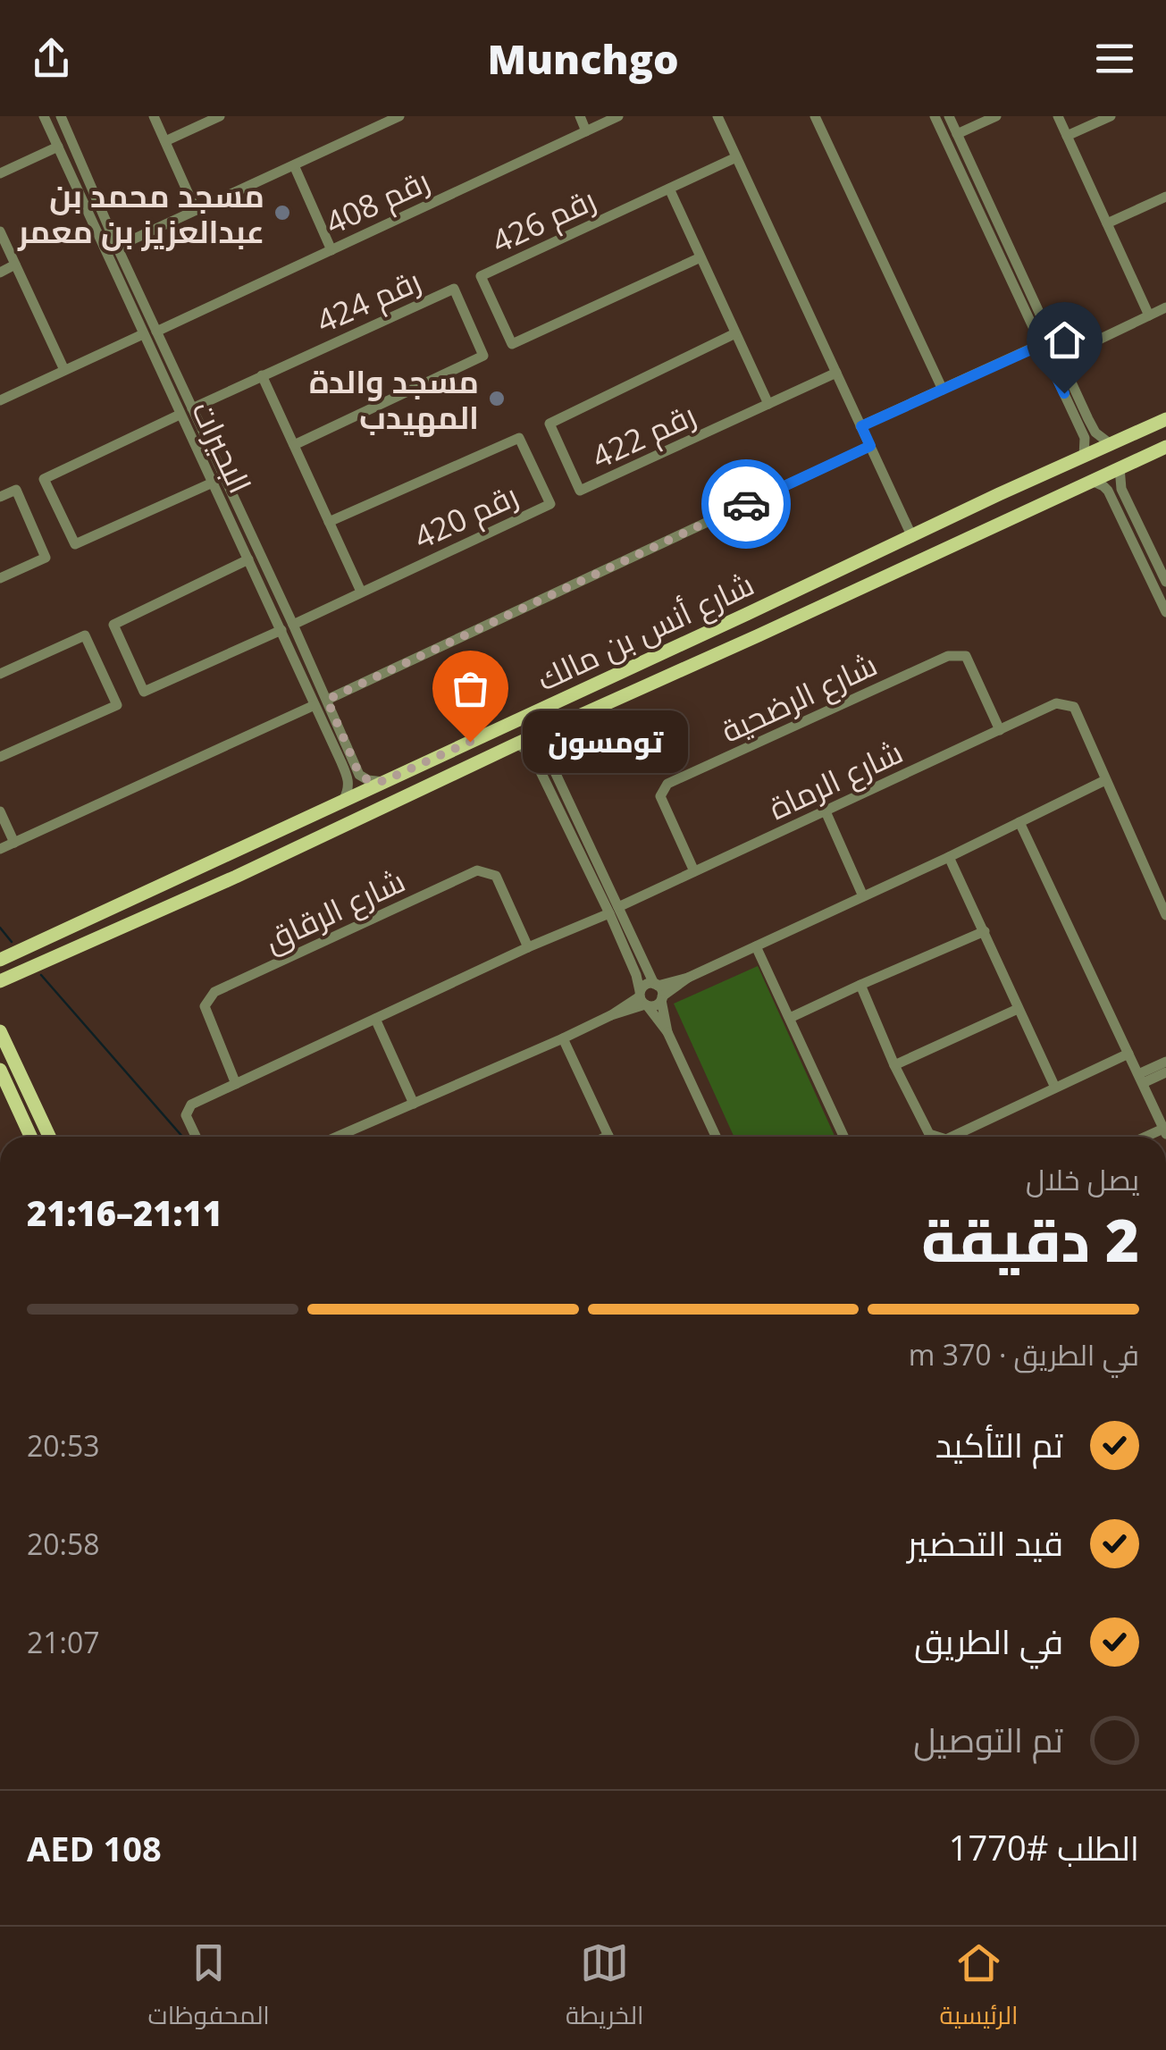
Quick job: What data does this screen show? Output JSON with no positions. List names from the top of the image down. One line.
{"streets":{"main road":["شارع أنس بن مالك"],"street":["رقم 408","رقم 426","رقم 424","رقم 422","البحيرات","رقم 420","شارع الرضحية","شارع الرماة","شارع الرقاق"]},"crossings":[["رقم 408","البحيرات"],["رقم 424","البحيرات"],["البحيرات","رقم 420"],["البحيرات","شارع أنس بن مالك"],["شارع الرضحية","شارع الرماة"],["شارع الرماة","شارع الرقاق"]],"places":["مسجد محمد بن عبدالعزيز بن معمر","مسجد والدة المهيدب","تومسون"],"page":{"header":"Munchgo","bubble":"تومسون","heading":["2 دقيقة","يصل خلال","21:11–21:16"],"panel":["الطلب #1770","AED 108"],"bar":"في الطريق · 370 m","list":[["تم التأكيد","20:53"],["قيد التحضير","20:58"],["في الطريق","21:07"],"تم التوصيل"],"tabs":["الرئيسية","الخريطة","المحفوظات"]}}
